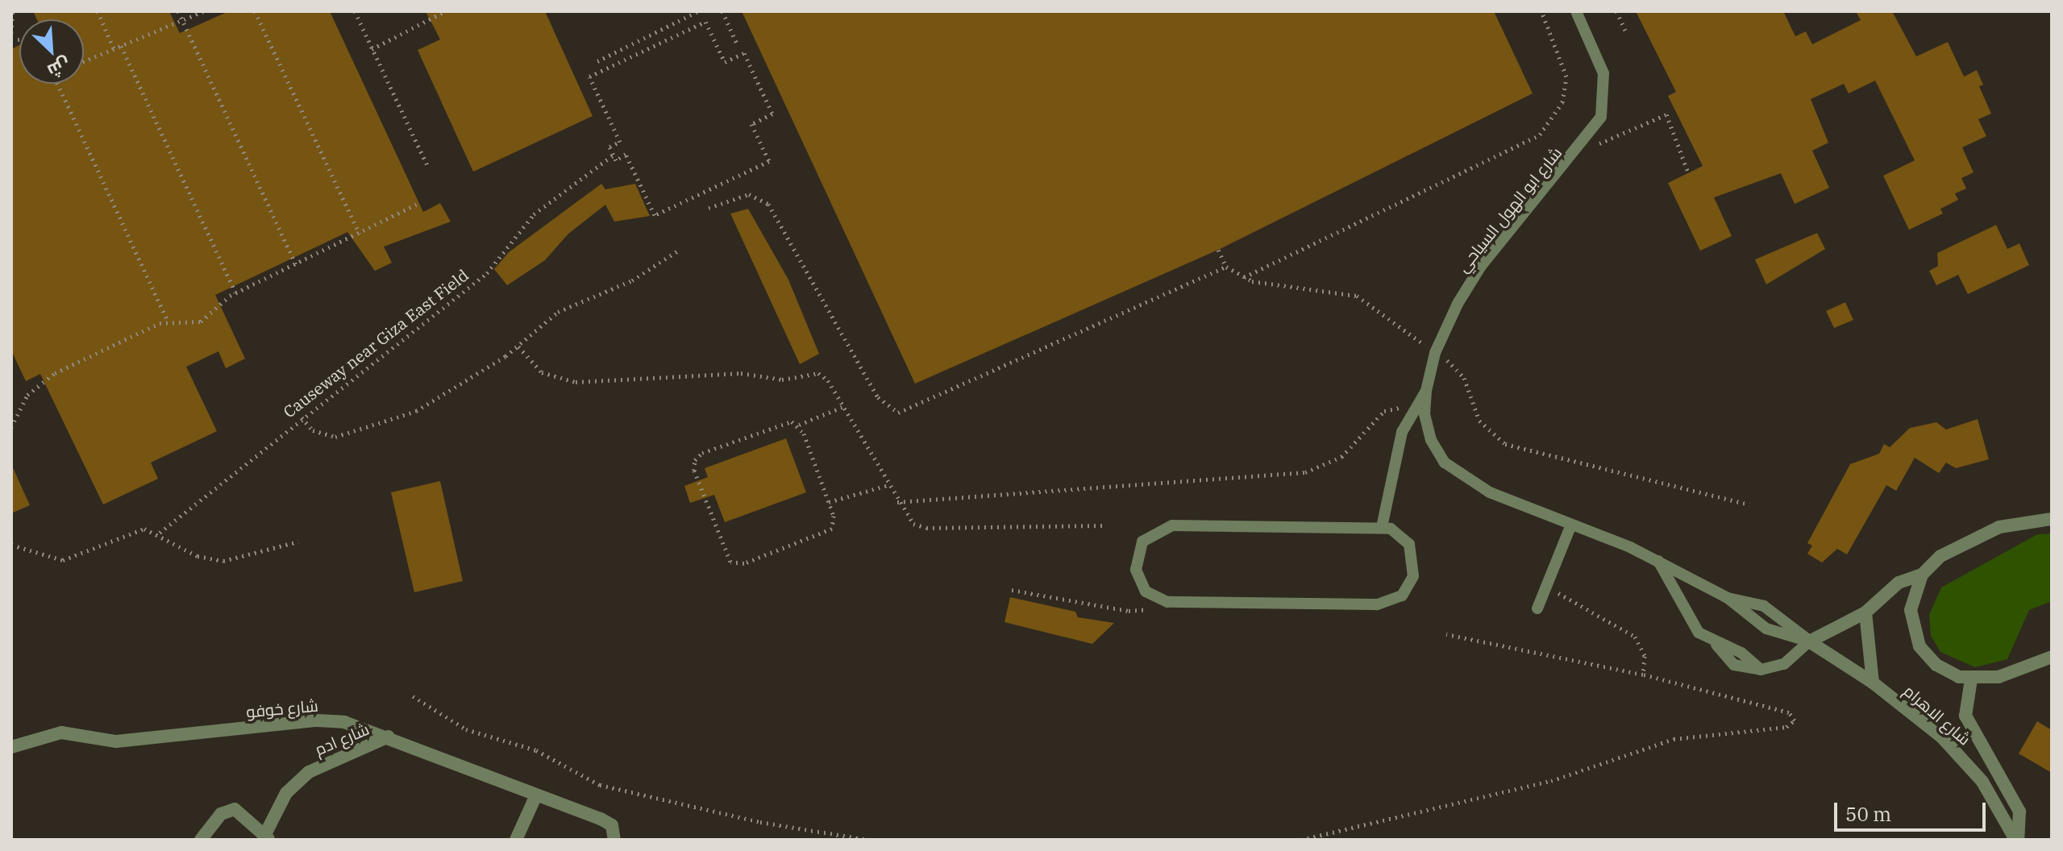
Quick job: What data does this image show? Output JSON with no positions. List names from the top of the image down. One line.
{"streets":{"street":["شارع خوفو","شارع الاهرام","شارع ادم"],"lane":["شارع ابو الهول السياحي"],"path":["Causeway near Giza East Field"]},"crossings":[["شارع ابو الهول السياحي","شارع الاهرام"],["شارع خوفو","شارع ادم"]],"scale_bar":"50 m","north":"bottom right"}
